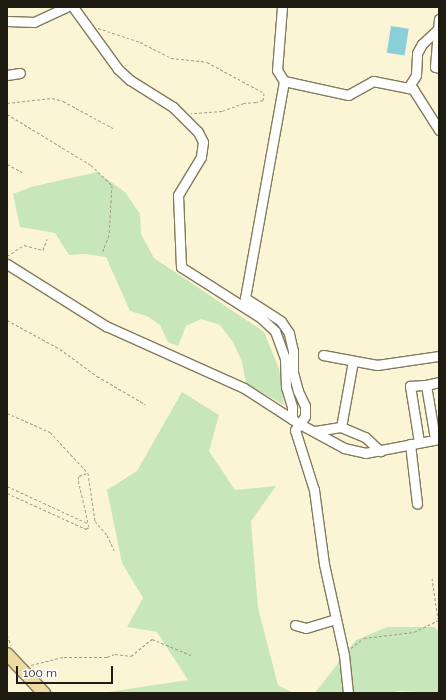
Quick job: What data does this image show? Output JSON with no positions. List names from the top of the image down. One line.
{"scale_bar":"100 m"}
